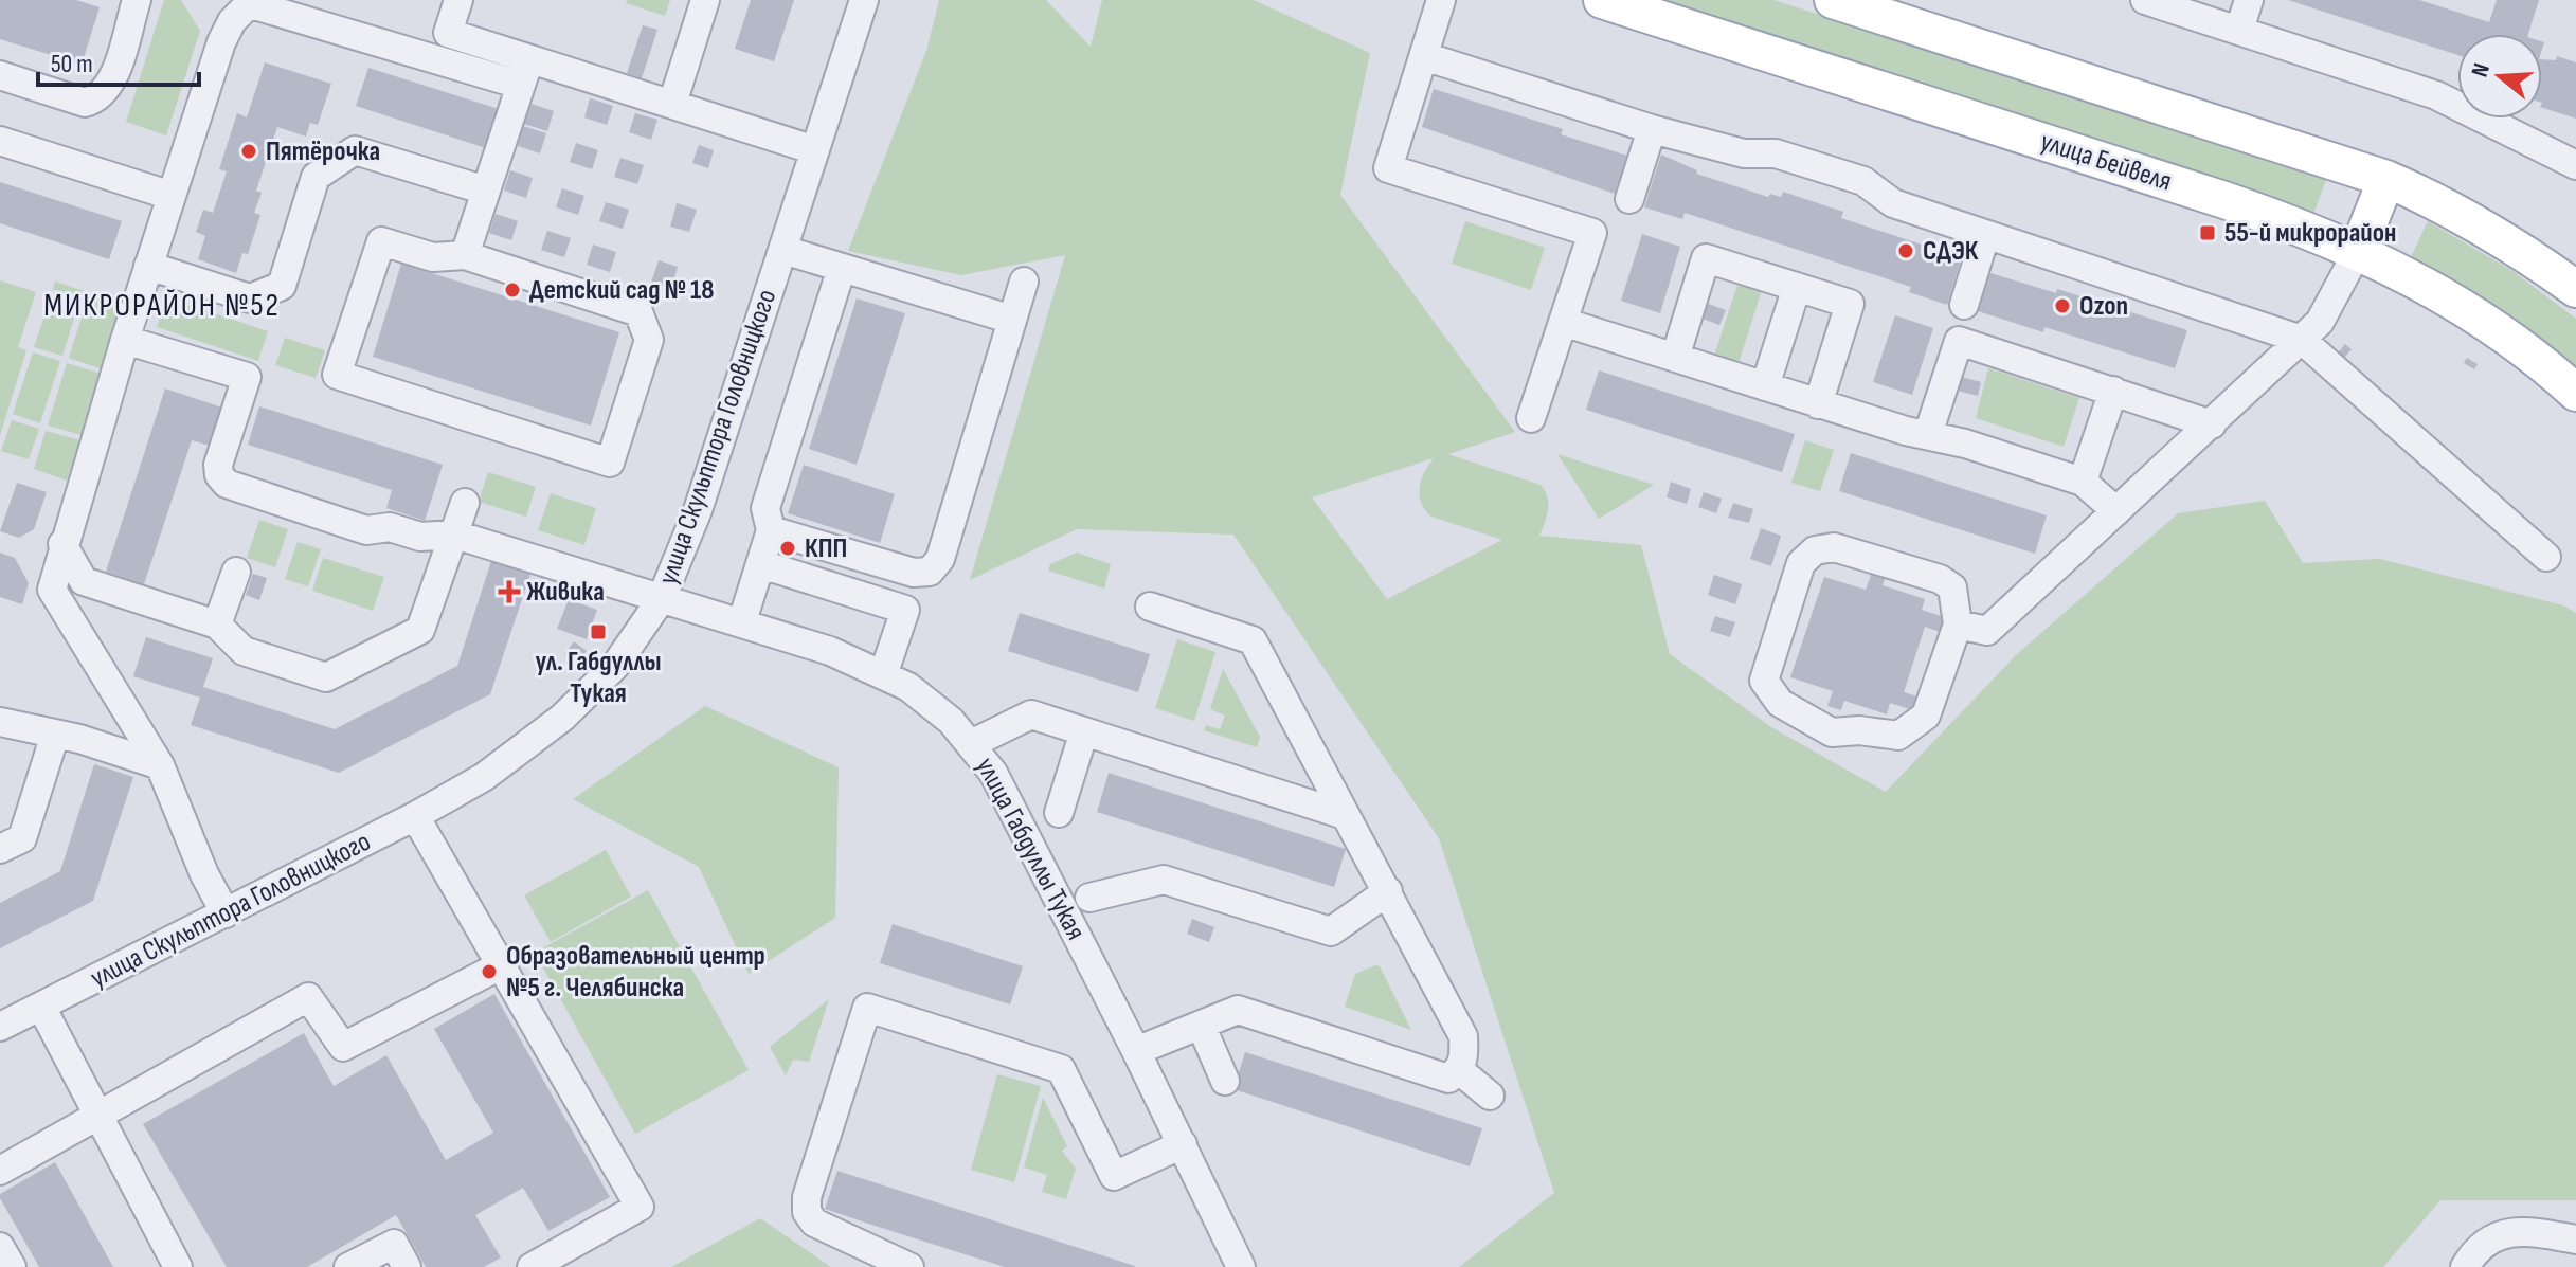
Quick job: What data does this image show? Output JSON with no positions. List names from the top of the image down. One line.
{"streets":{"main road":["улица Бейвеля"],"street":["улица Скульптора Головницкого","улица Габдуллы Тукая"]},"crossings":[["улица Скульптора Головницкого","улица Габдуллы Тукая"]],"districts":["МИКРОРАЙОН №52"],"places":{"other":["Пятёрочка","СДЭК","Детский сад № 18","Ozon","КПП","Образовательный центр №5 г. Челябинска"],"transit":["55-й микрорайон","ул. Габдуллы Тукая"],"health":["Живика"]},"scale_bar":"50 m","north":"left"}
